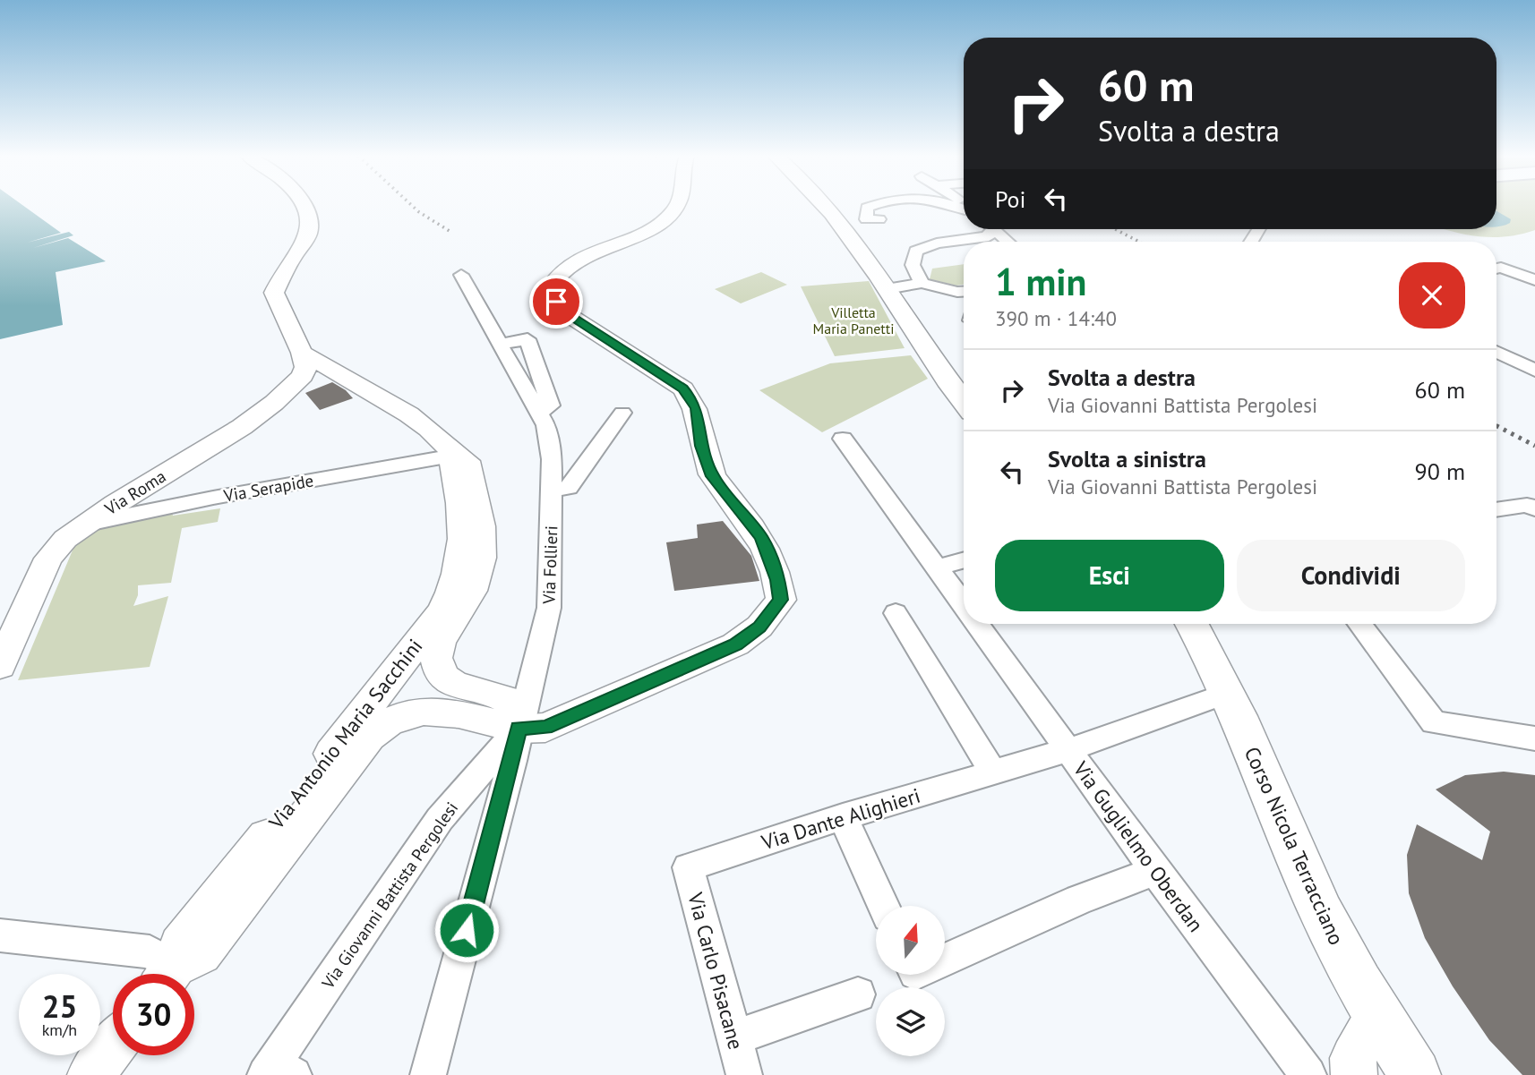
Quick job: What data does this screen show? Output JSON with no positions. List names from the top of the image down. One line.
{"streets":{"main road":["Corso Nicola Terracciano"],"street":["Via Serapide","Via Roma","Via Follieri","Via Antonio Maria Sacchini","Via Dante Alighieri","Via Guglielmo Oberdan","Via Giovanni Battista Pergolesi","Via Carlo Pisacane"]},"crossings":[["Via Serapide","Via Roma"],["Via Serapide","Via Antonio Maria Sacchini"],["Via Follieri","Via Giovanni Battista Pergolesi"],["Via Dante Alighieri","Corso Nicola Terracciano"],["Via Dante Alighieri","Via Guglielmo Oberdan"],["Via Dante Alighieri","Via Carlo Pisacane"]],"parks":["Villetta Maria Panetti"],"north":"top","page":{"turn":["60 m","Svolta a destra"],"then":"Poi","heading":["1 min","390 m · 14:40"],"list":[{"name":"Svolta a destra","note":"Via Giovanni Battista Pergolesi","value":"60 m"},{"name":"Svolta a sinistra","note":"Via Giovanni Battista Pergolesi","value":"90 m"}],"buttons":["Esci","Condividi"],"speed":"25 km/h","limit":"30"}}
